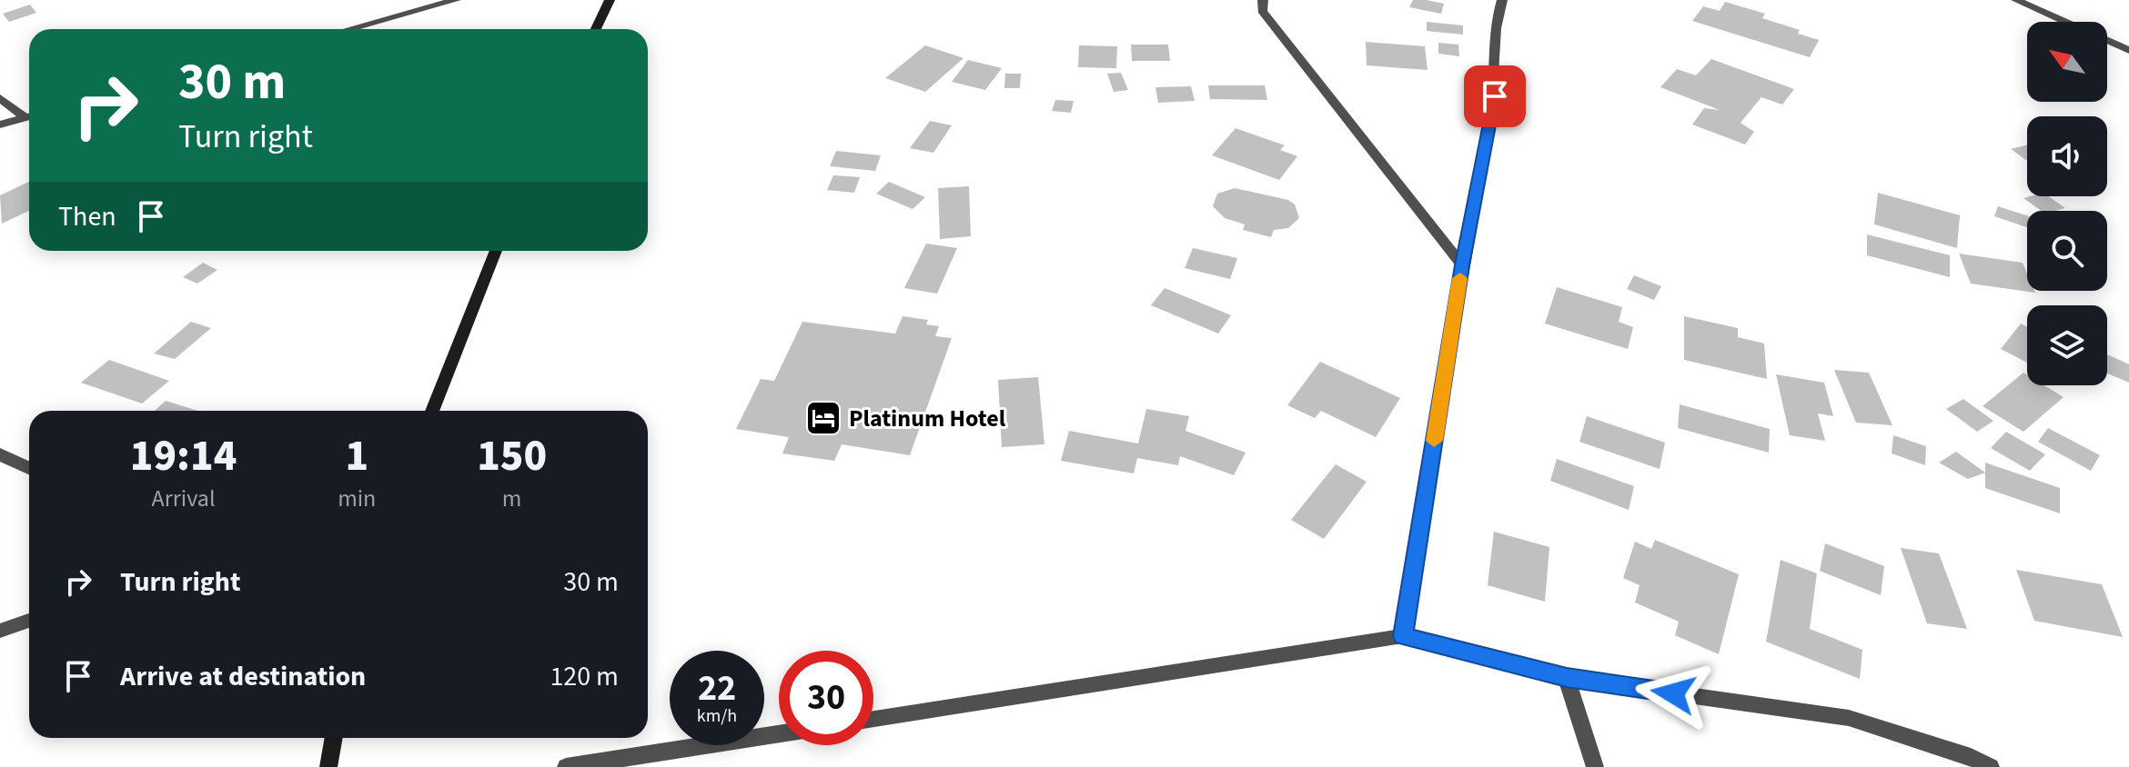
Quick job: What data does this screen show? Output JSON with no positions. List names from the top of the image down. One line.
{"places":{"hotel":["Platinum Hotel"]},"north":"top left","page":{"turn":["30 m","Turn right"],"then":"Then","eta":["19:14","Arrival","1","min","150","m"],"list":[{"name":"Turn right","value":"30 m"},{"name":"Arrive at destination","value":"120 m"}],"speed":"22 km/h","limit":"30"}}
